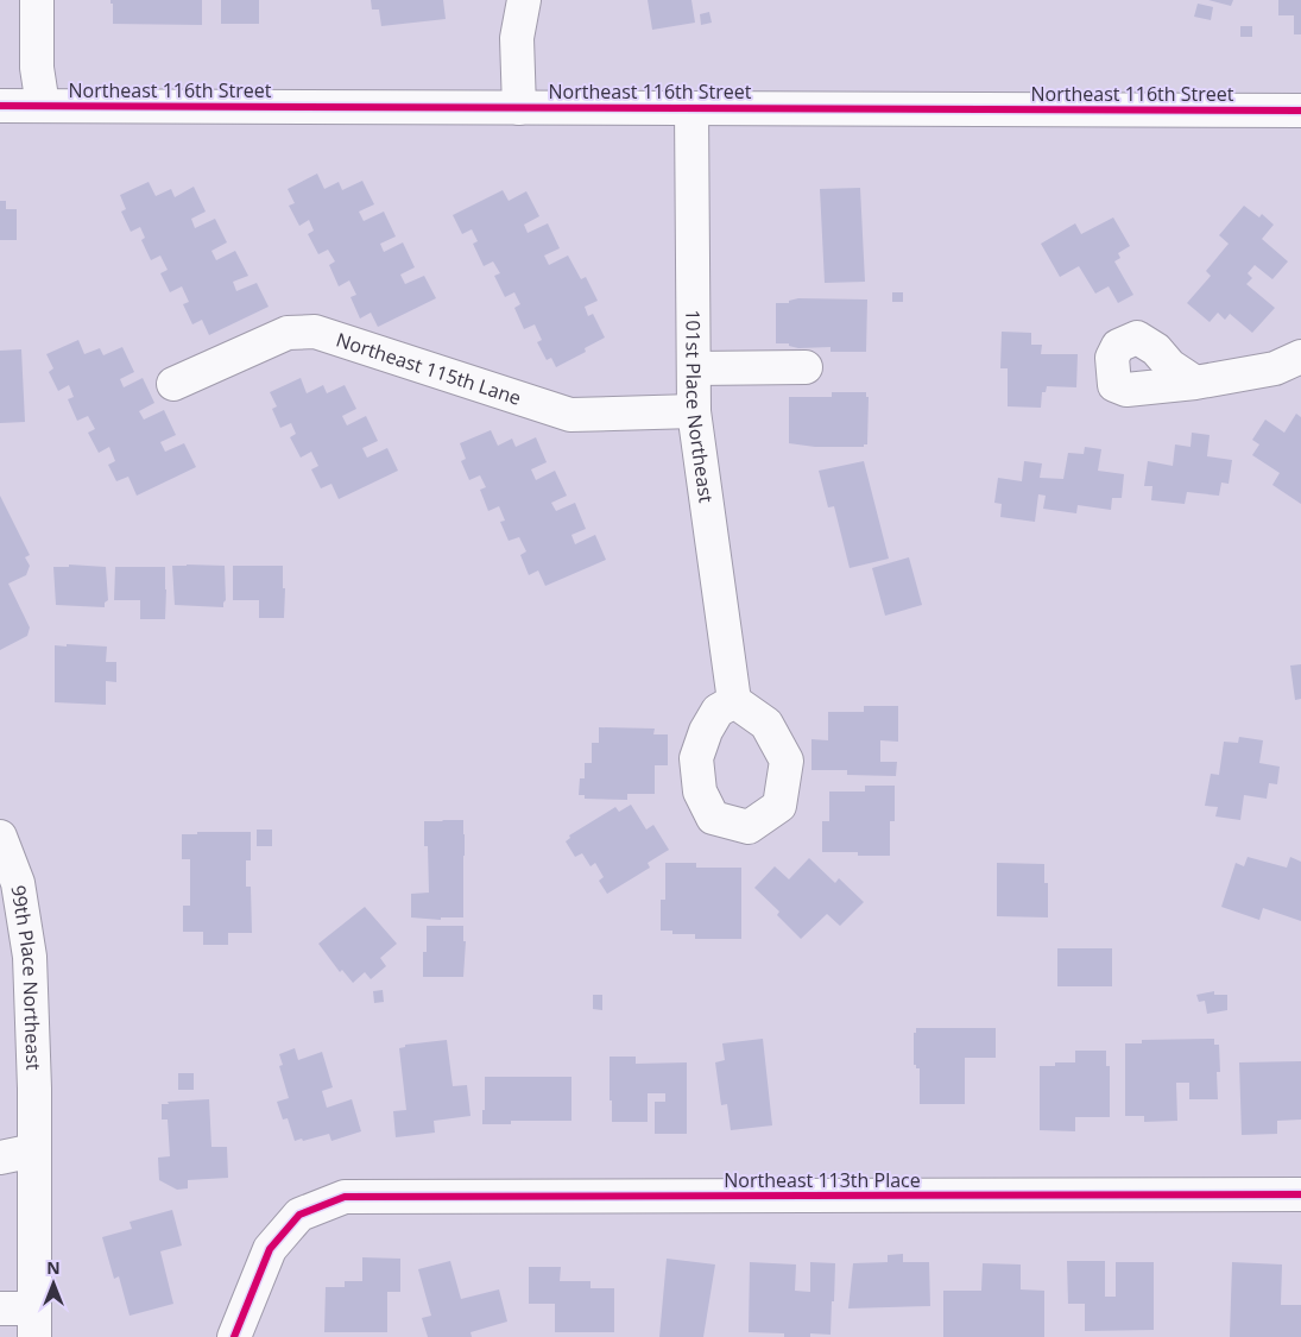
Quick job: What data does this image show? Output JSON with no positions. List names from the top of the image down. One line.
{"streets":{"street":["Northeast 116th Street","Northeast 115th Lane","101st Place Northeast","99th Place Northeast","Northeast 113th Place"]},"crossings":[["Northeast 116th Street","101st Place Northeast"],["Northeast 115th Lane","101st Place Northeast"]],"north":"top"}
